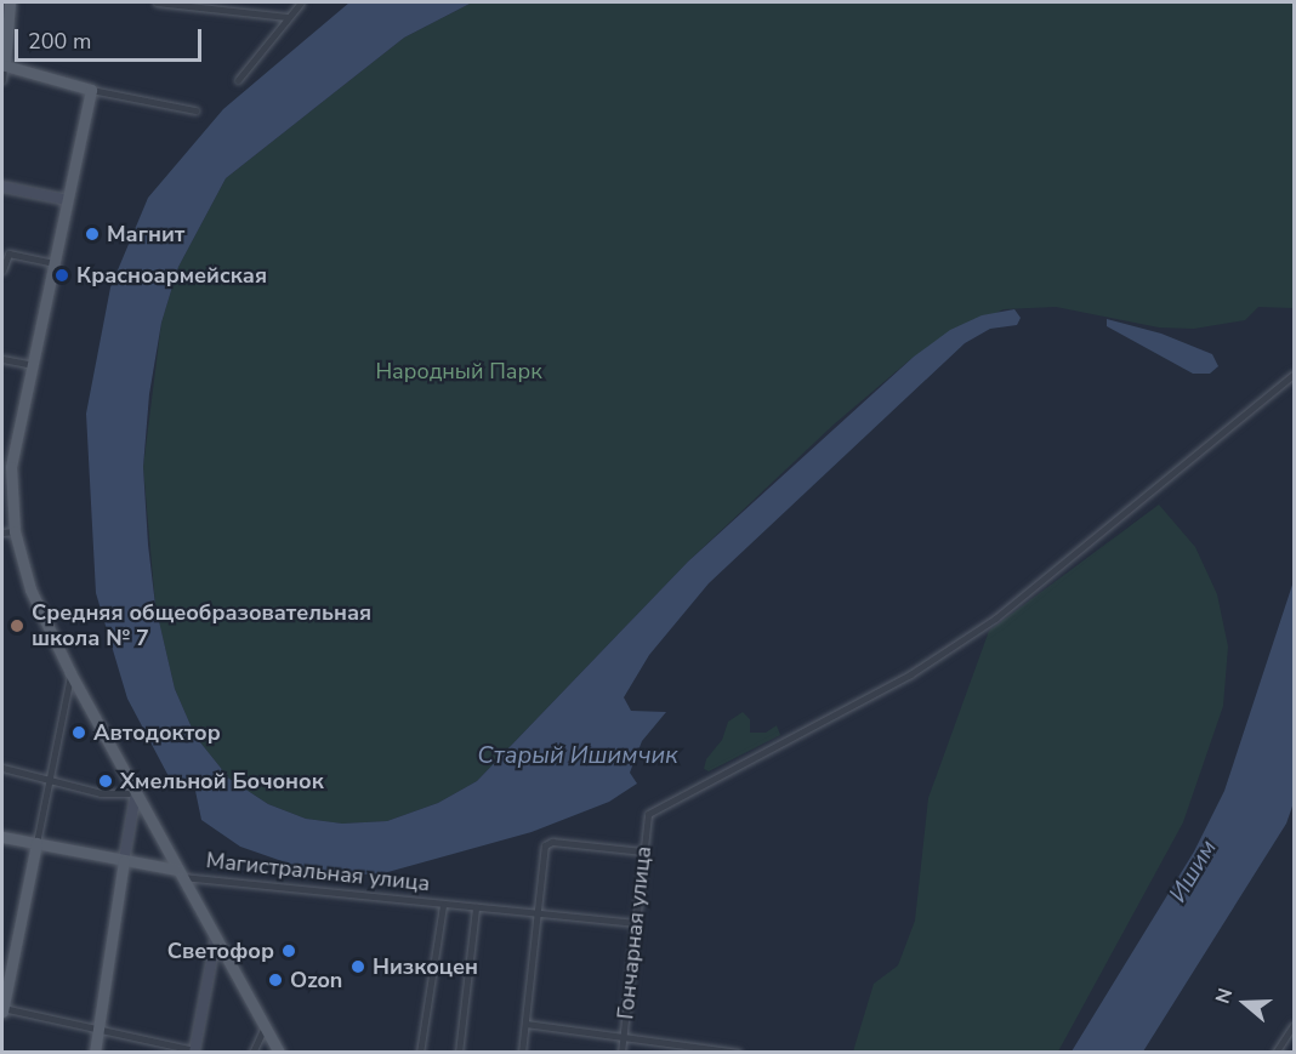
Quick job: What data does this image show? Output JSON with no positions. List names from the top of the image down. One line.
{"streets":{"main road":["Магистральная улица"],"street":["Гончарная улица"]},"crossings":[["Магистральная улица","Гончарная улица"]],"water":["Старый Ишимчик","Ишим"],"parks":["Народный Парк"],"places":["Магнит","Красноармейская","Средняя общеобразовательная школа № 7","Автодоктор","Хмельной Бочонок","Светофор","Низкоцен","Ozon"],"scale_bar":"200 m","north":"left"}
